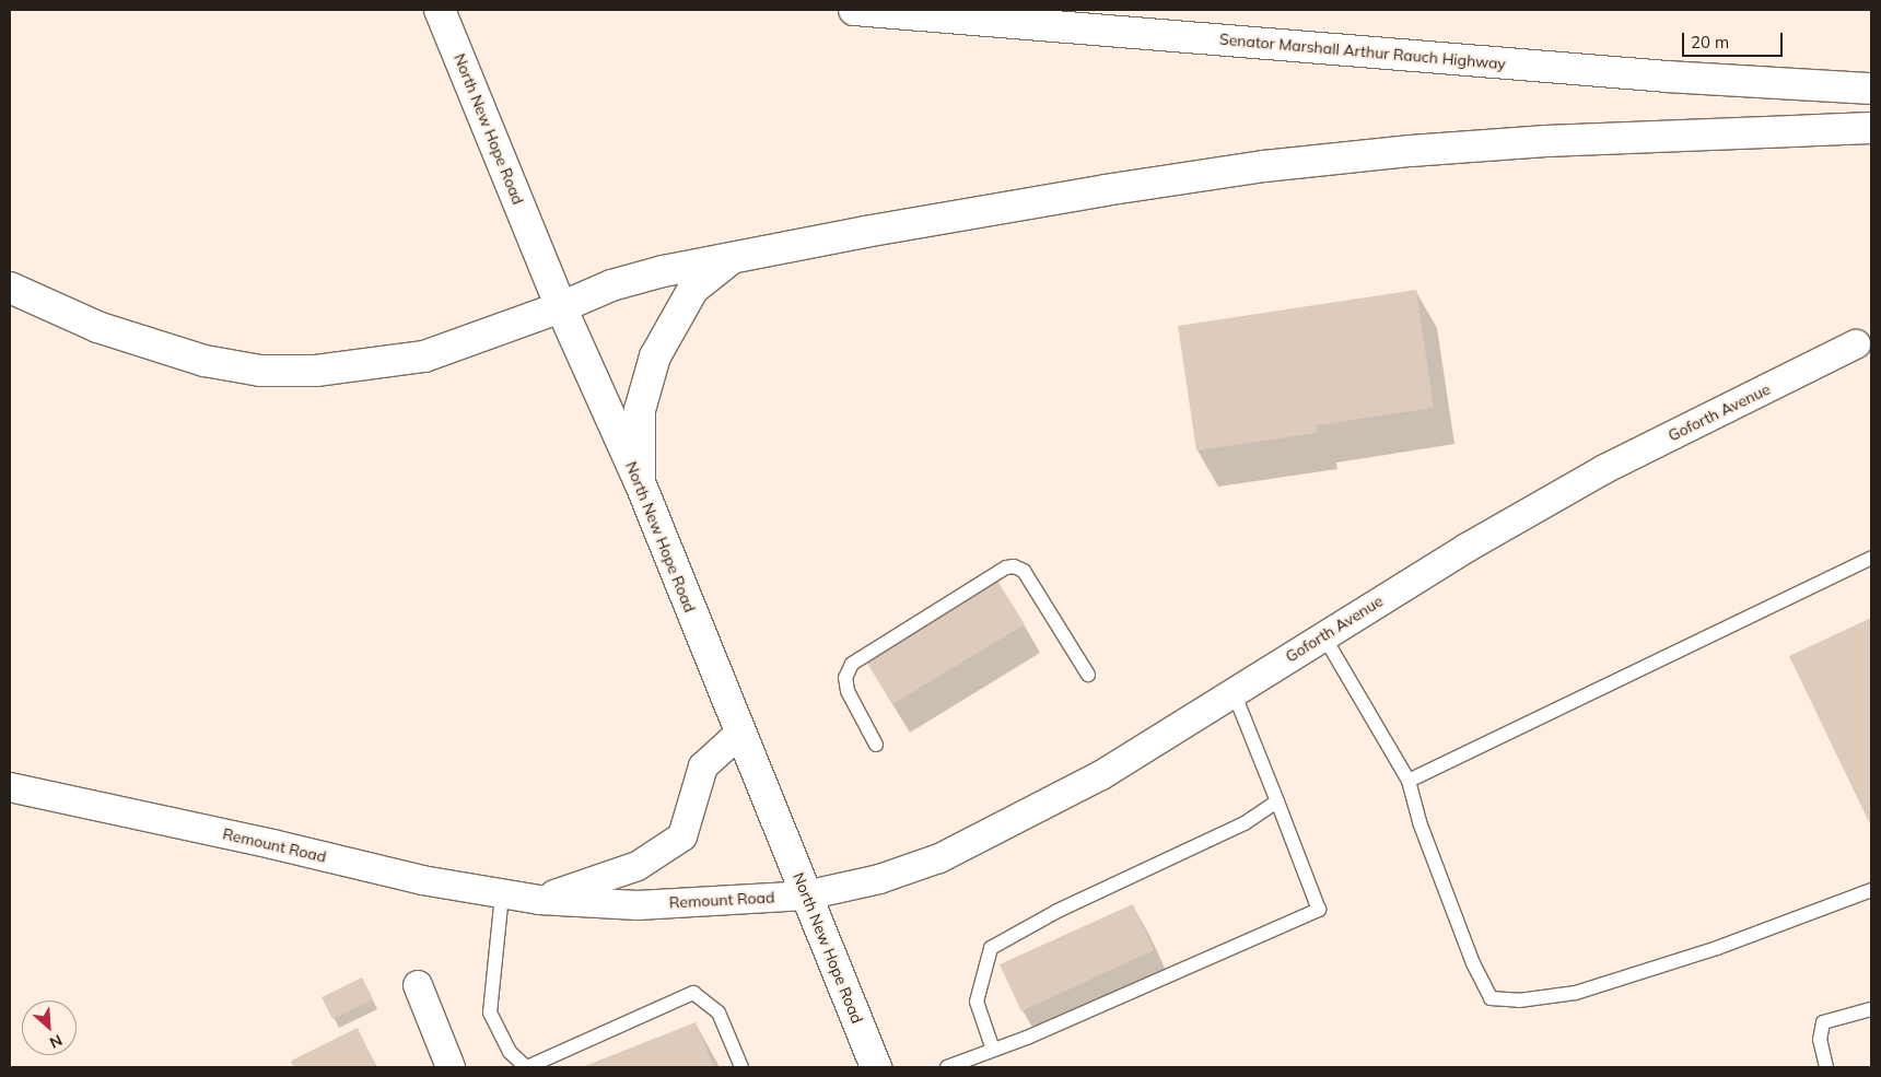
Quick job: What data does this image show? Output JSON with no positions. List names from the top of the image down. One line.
{"streets":{"main road":["Senator Marshall Arthur Rauch Highway","North New Hope Road"],"street":["Goforth Avenue","Remount Road"]},"crossings":[["North New Hope Road","Goforth Avenue"],["North New Hope Road","Remount Road"],["Goforth Avenue","Remount Road"]],"scale_bar":"20 m","north":"bottom right"}
